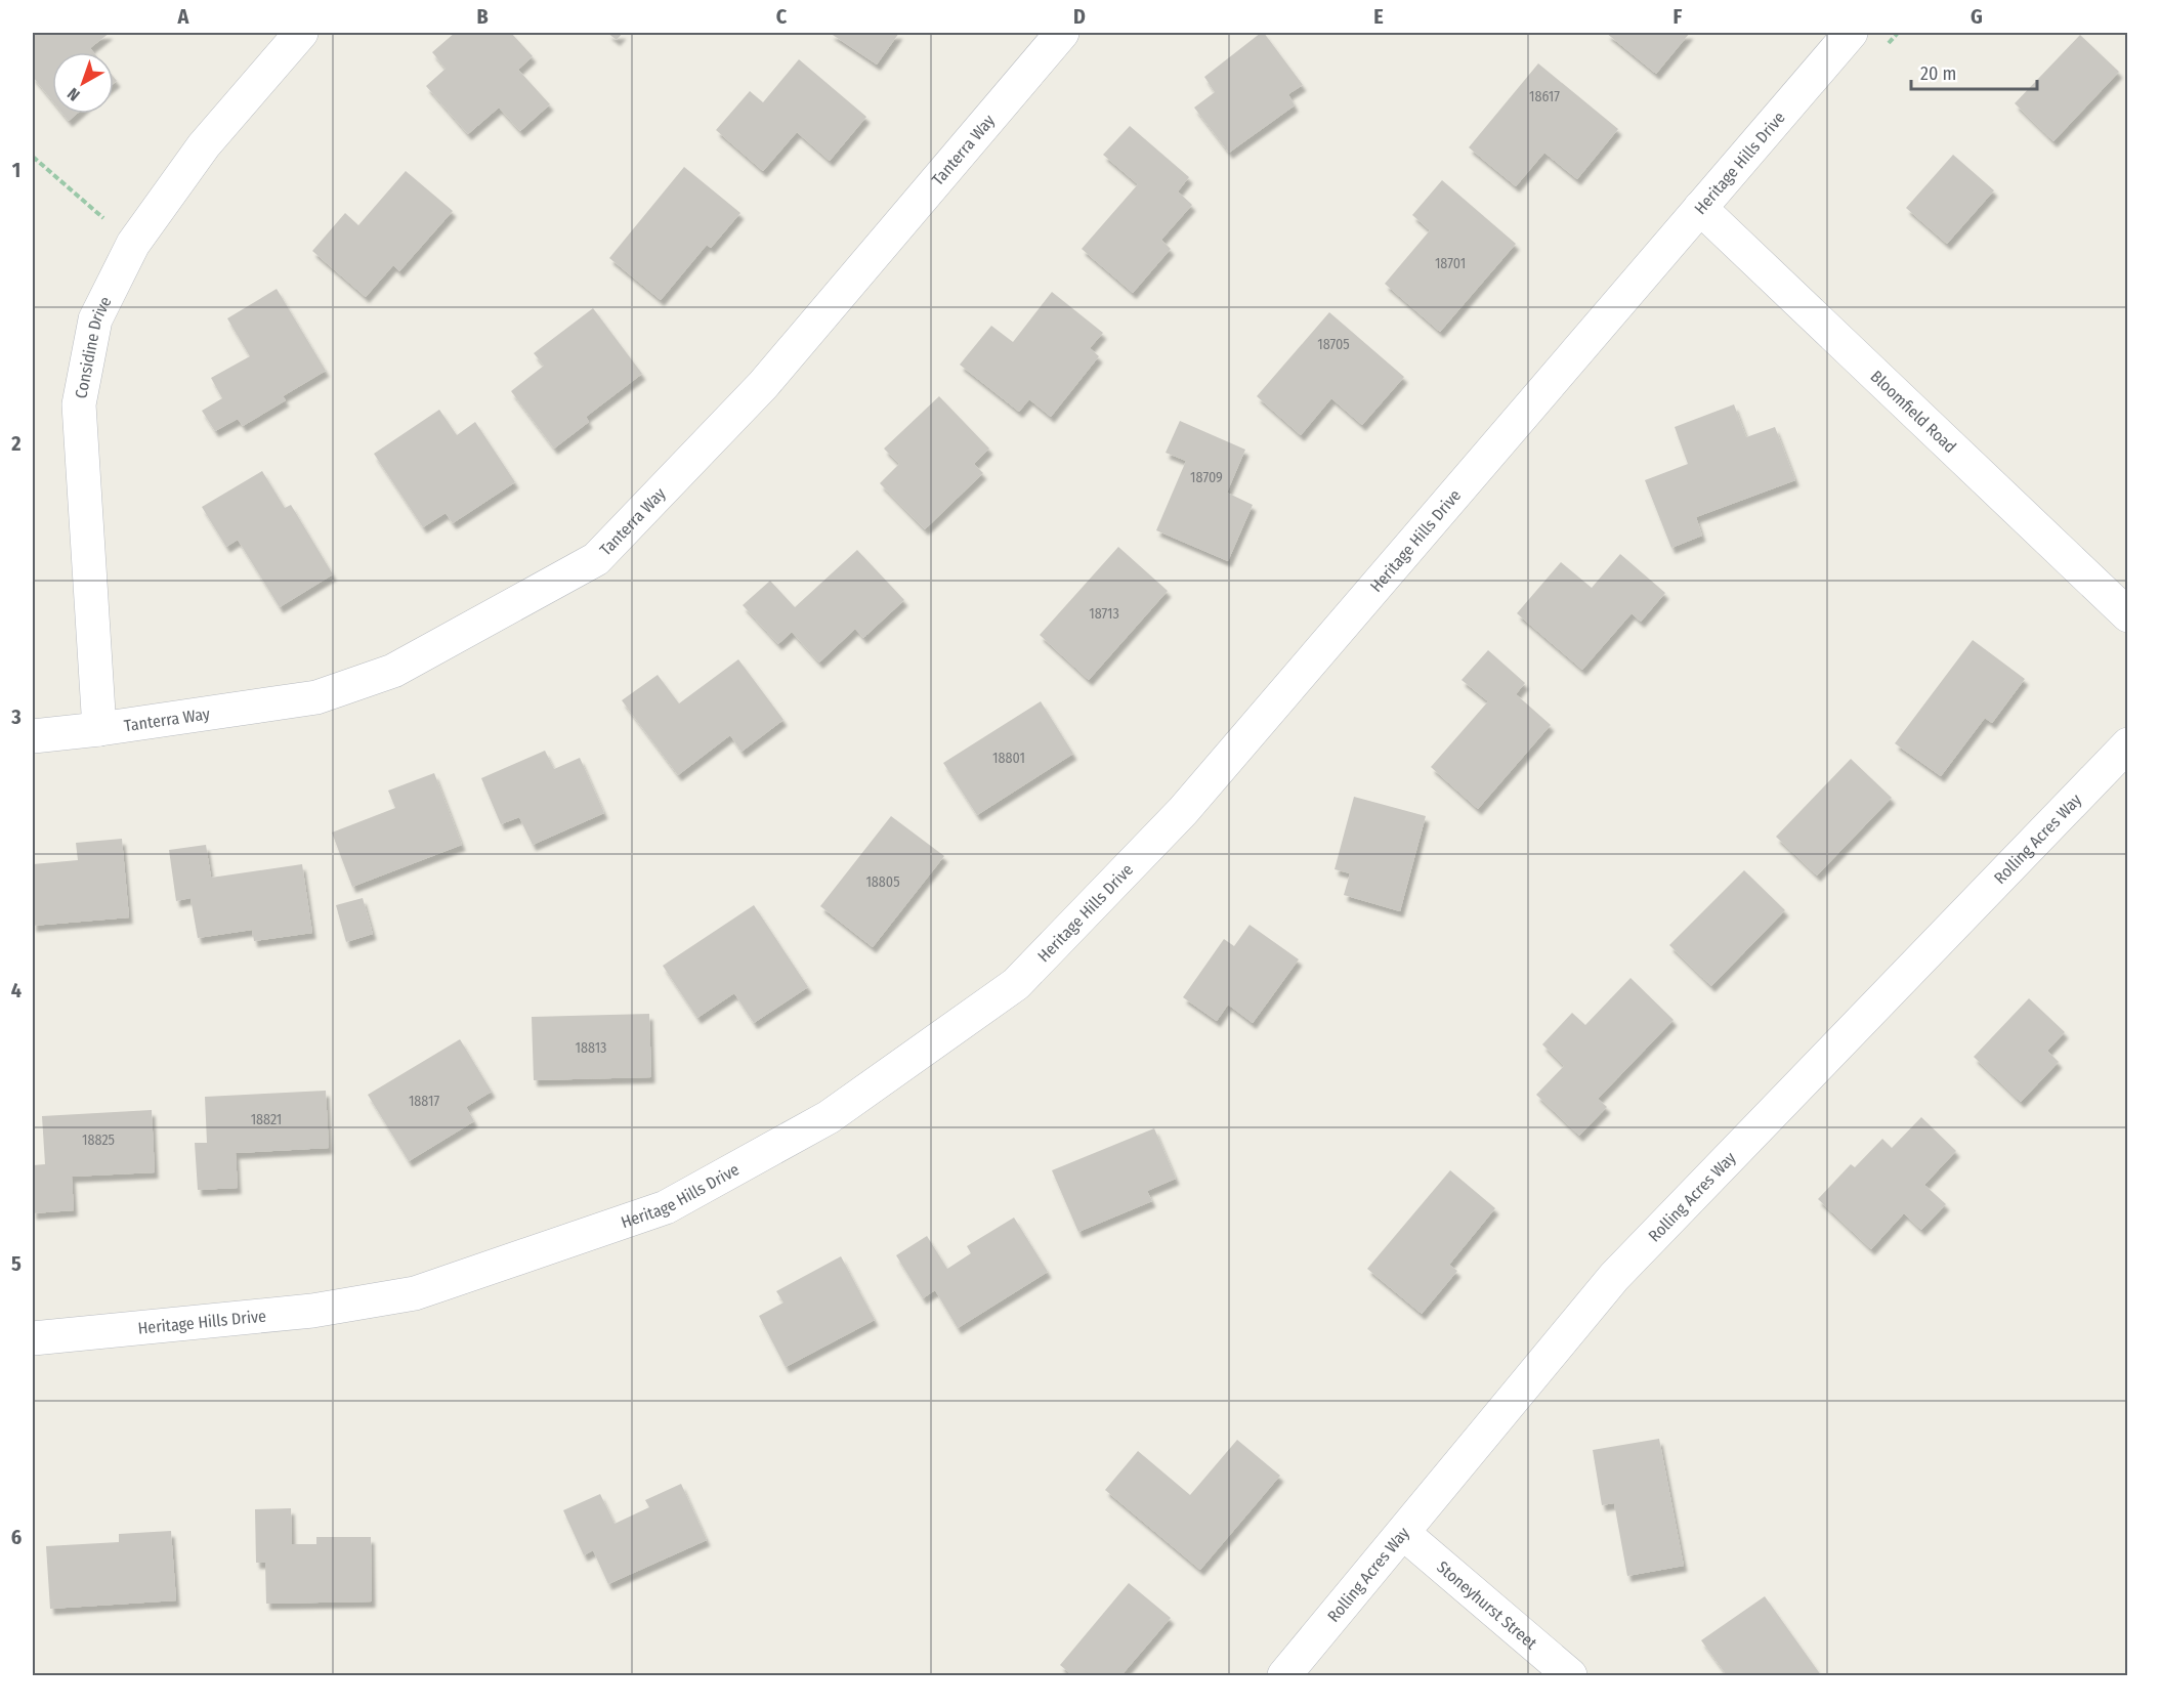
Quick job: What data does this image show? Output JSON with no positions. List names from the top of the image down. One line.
{"streets":{"street":["Tanterra Way","Heritage Hills Drive","Considine Drive","Bloomfield Road","Rolling Acres Way","Stoneyhurst Street"]},"crossings":[["Tanterra Way","Considine Drive"],["Heritage Hills Drive","Bloomfield Road"],["Rolling Acres Way","Stoneyhurst Street"]],"house_numbers":["18617","18701","18705","18709","18713","18801","18805","18813","18817","18821","18825"],"scale_bar":"20 m","north":"bottom left","grid":{"columns":["A","B","C","D","E","F","G"],"rows":["1","2","3","4","5","6"]}}
